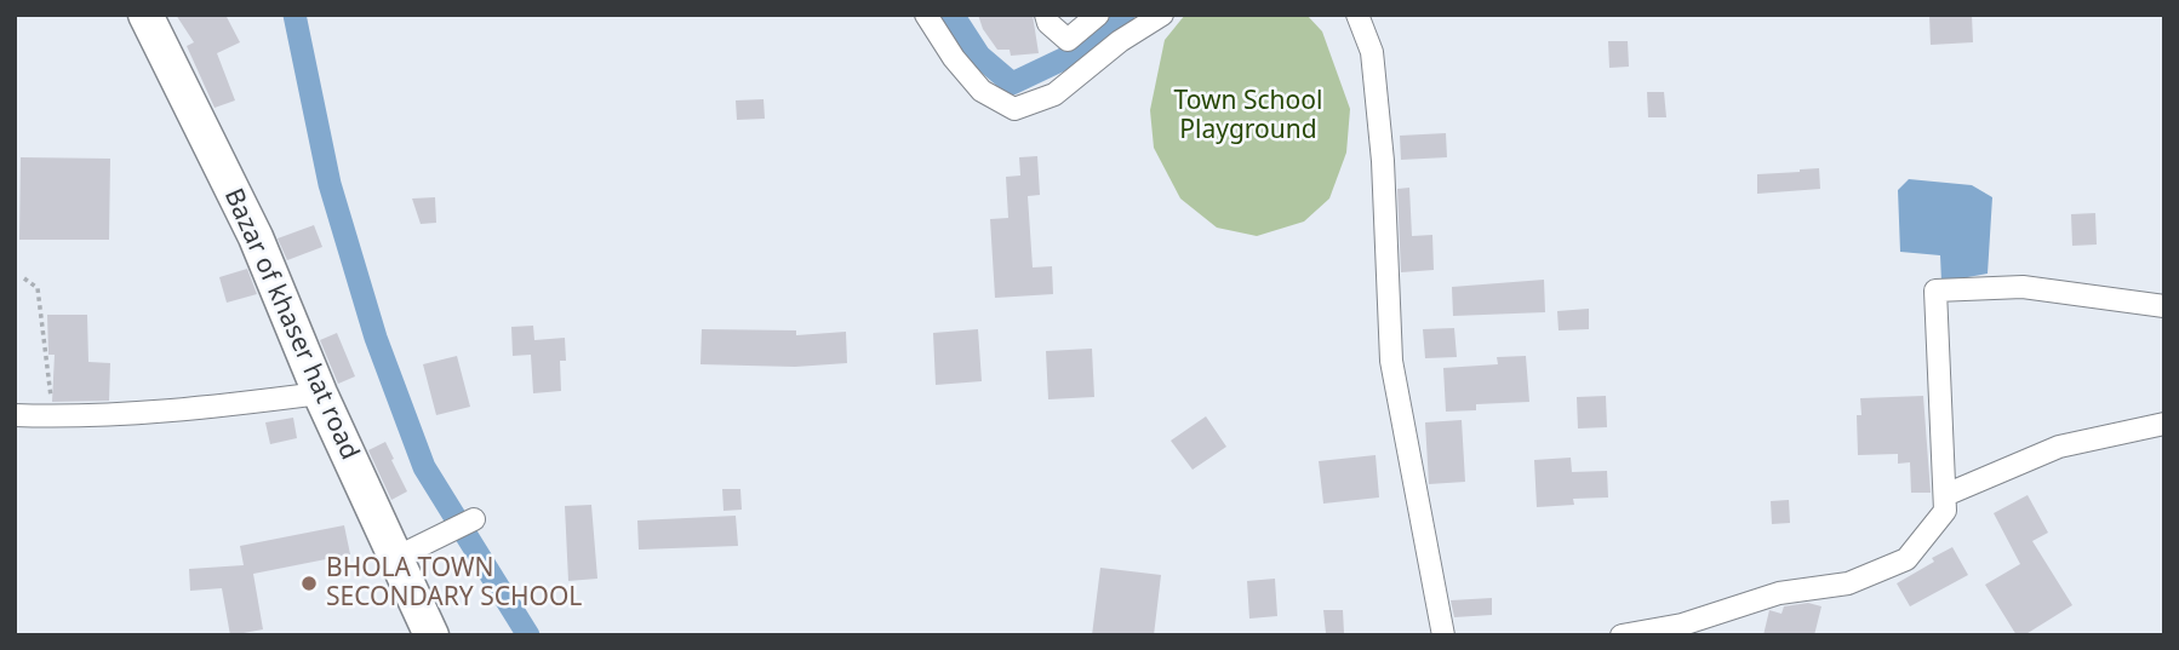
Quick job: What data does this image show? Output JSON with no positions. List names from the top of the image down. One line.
{"streets":{"main road":["Bazar of khaser hat road"]},"parks":["Town School Playground"],"places":["BHOLA TOWN SECONDARY SCHOOL"]}
